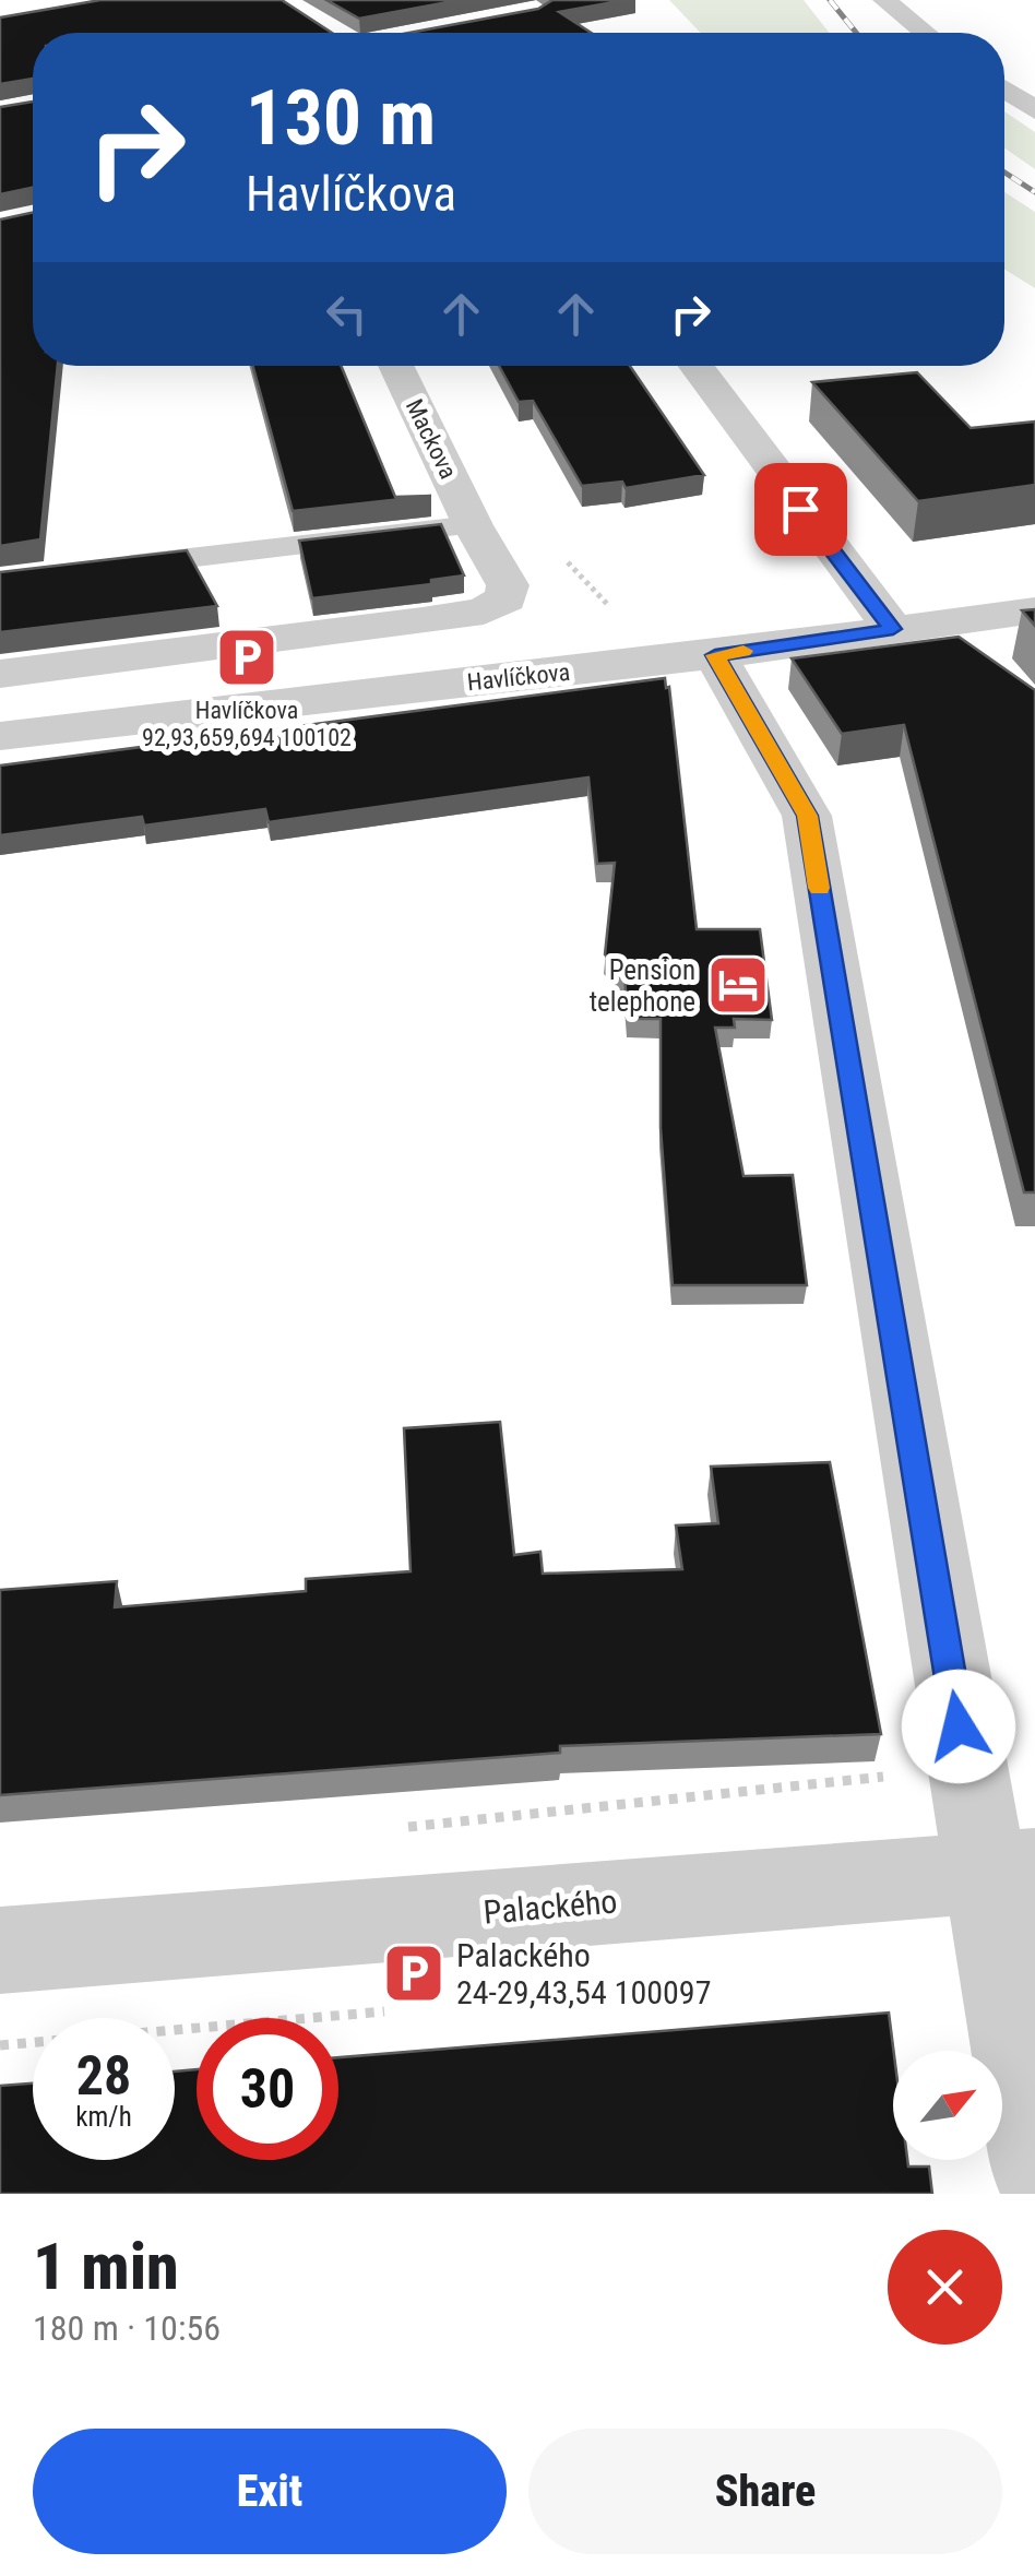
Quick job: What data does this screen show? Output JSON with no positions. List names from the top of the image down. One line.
{"streets":{"street":["Mackova","Havlíčkova","Palackého"]},"places":{"parking":["Havlíčkova 92,93,659,694 100102","Palackého 24-29,43,54 100097"],"hotel":["Pension telephone"]},"north":"top right","page":{"turn":["130 m","Havlíčkova"],"speed":"28 km/h","limit":"30","heading":["1 min","180 m · 10:56"],"buttons":["Exit","Share"]}}
